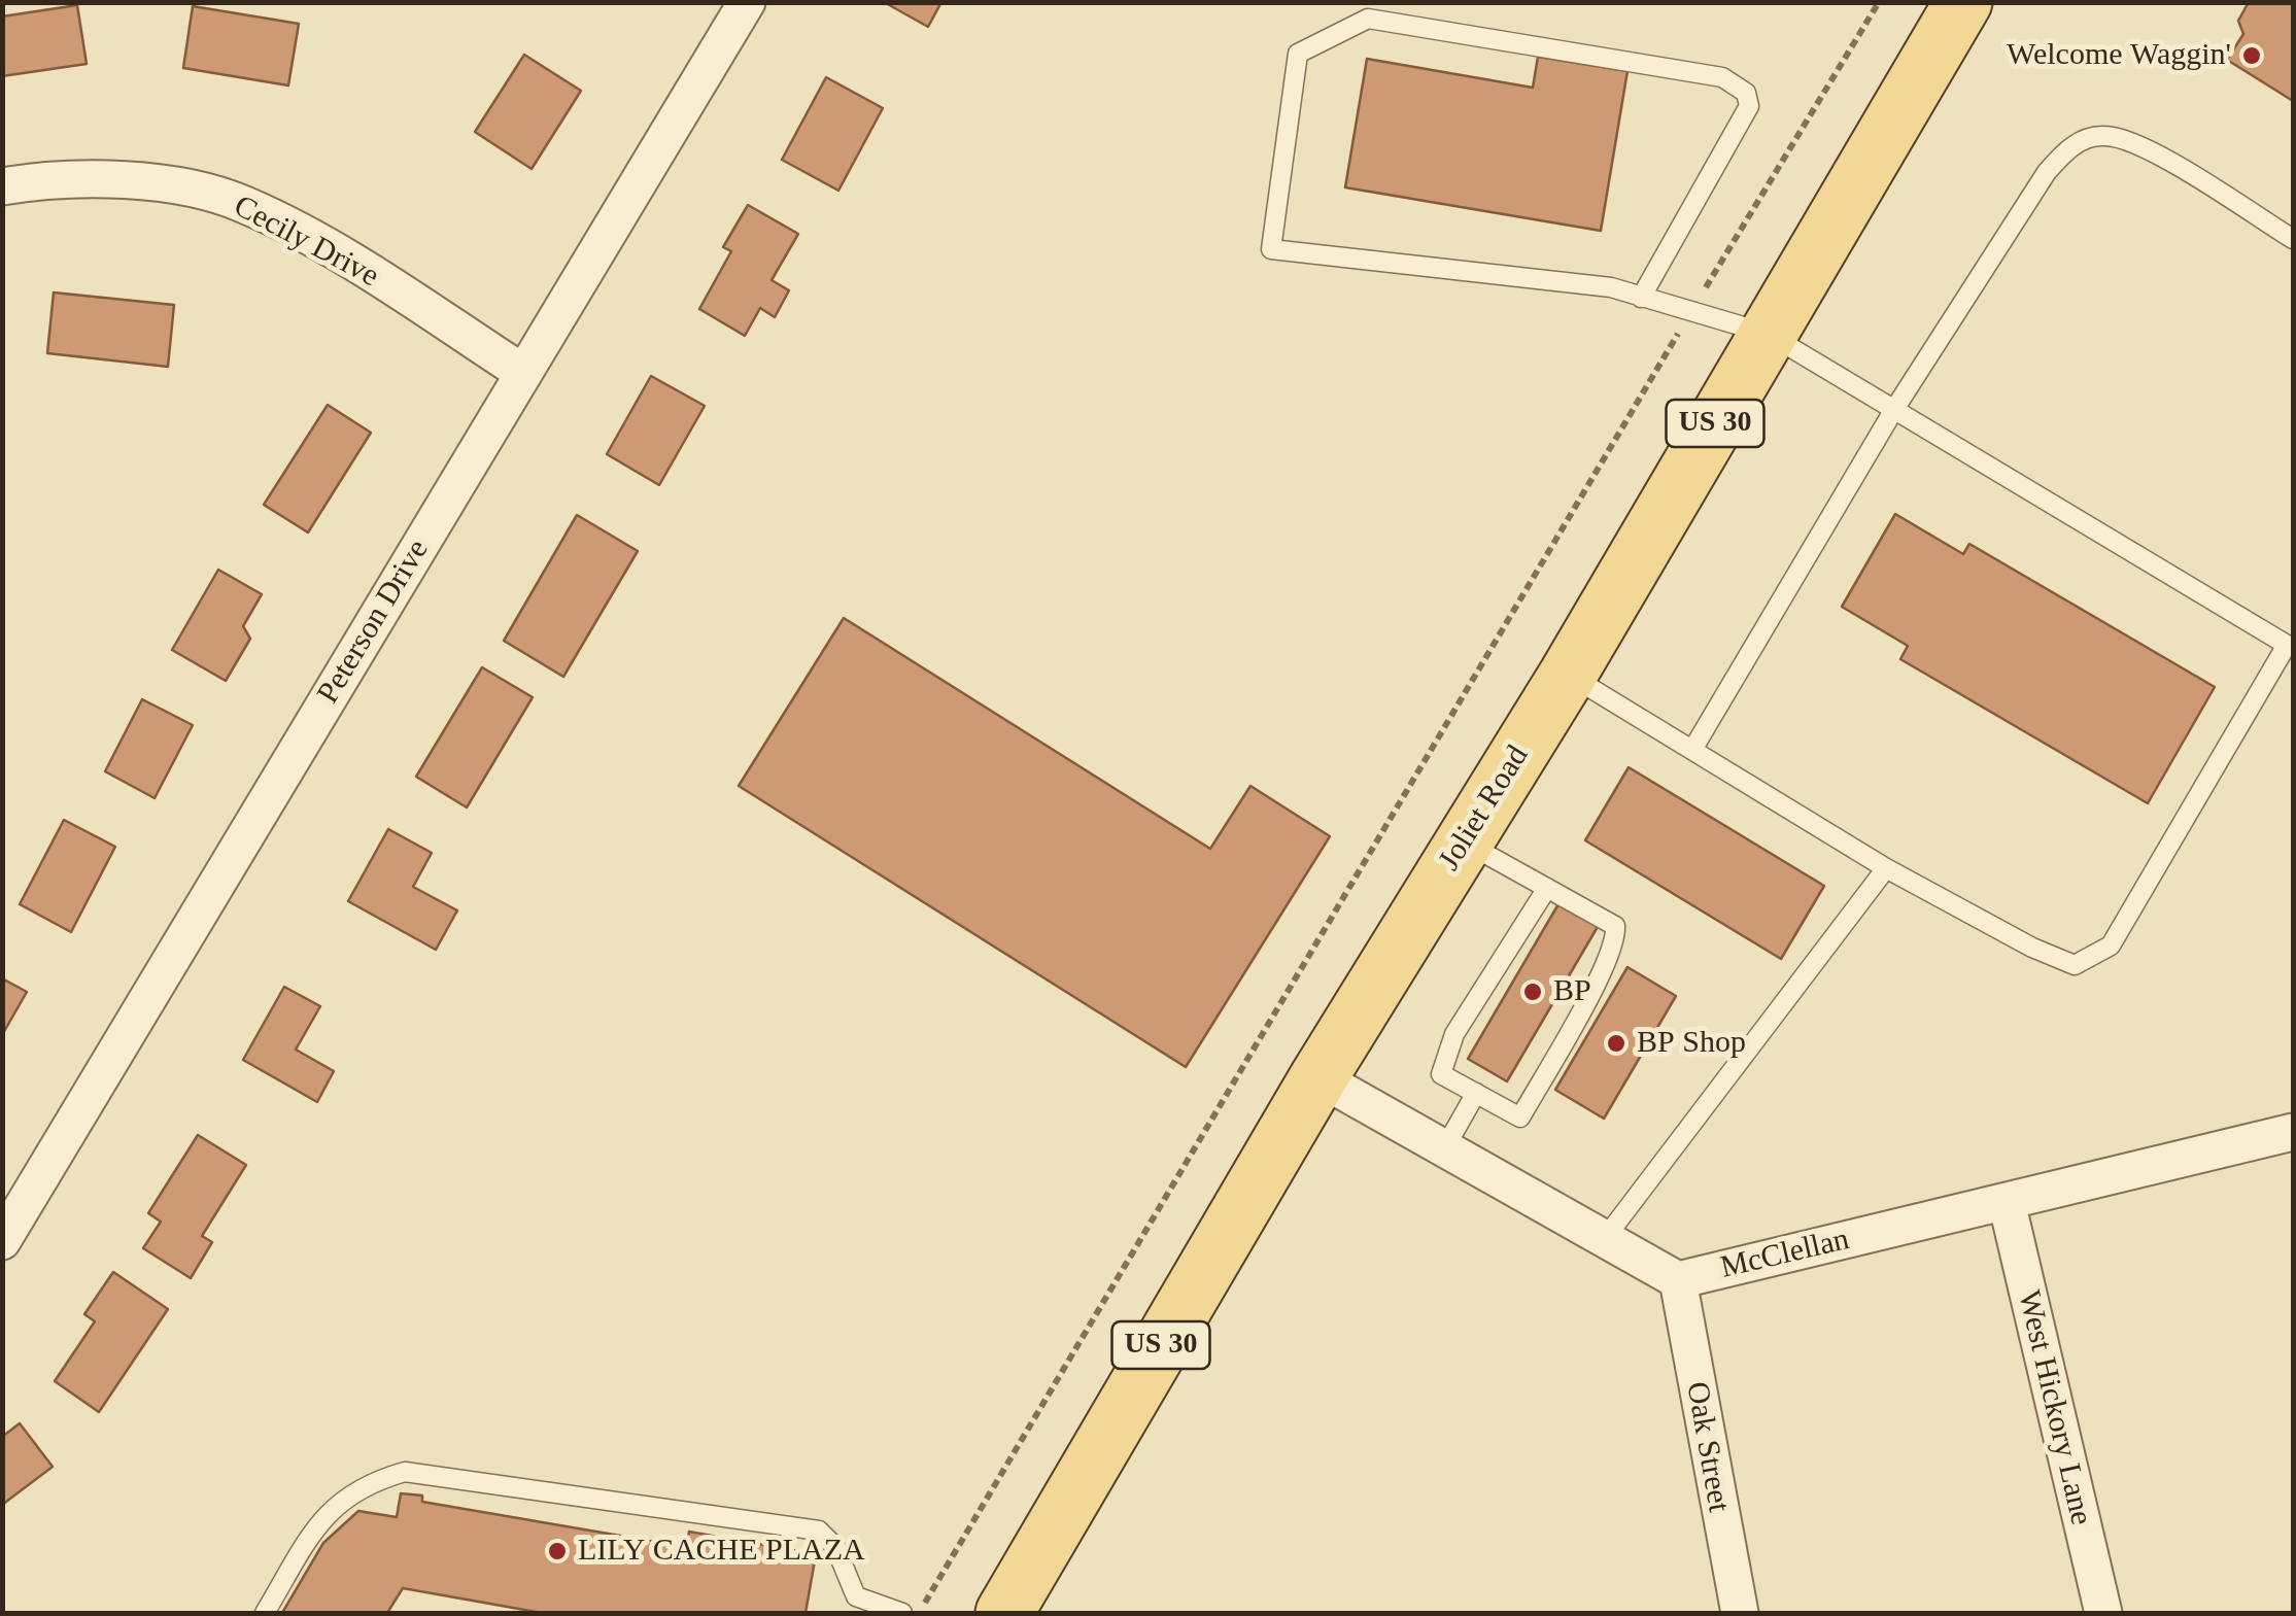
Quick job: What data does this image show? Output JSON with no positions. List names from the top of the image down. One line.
{"streets":{"main road":["US 30","Joliet Road"],"street":["Cecily Drive","Peterson Drive","McClellan","West Hickory Lane","Oak Street"]},"crossings":[["Cecily Drive","Peterson Drive"],["Joliet Road","McClellan"],["McClellan","West Hickory Lane"],["McClellan","Oak Street"]],"places":["Welcome Waggin'","BP","BP Shop","LILY CACHE PLAZA"]}
